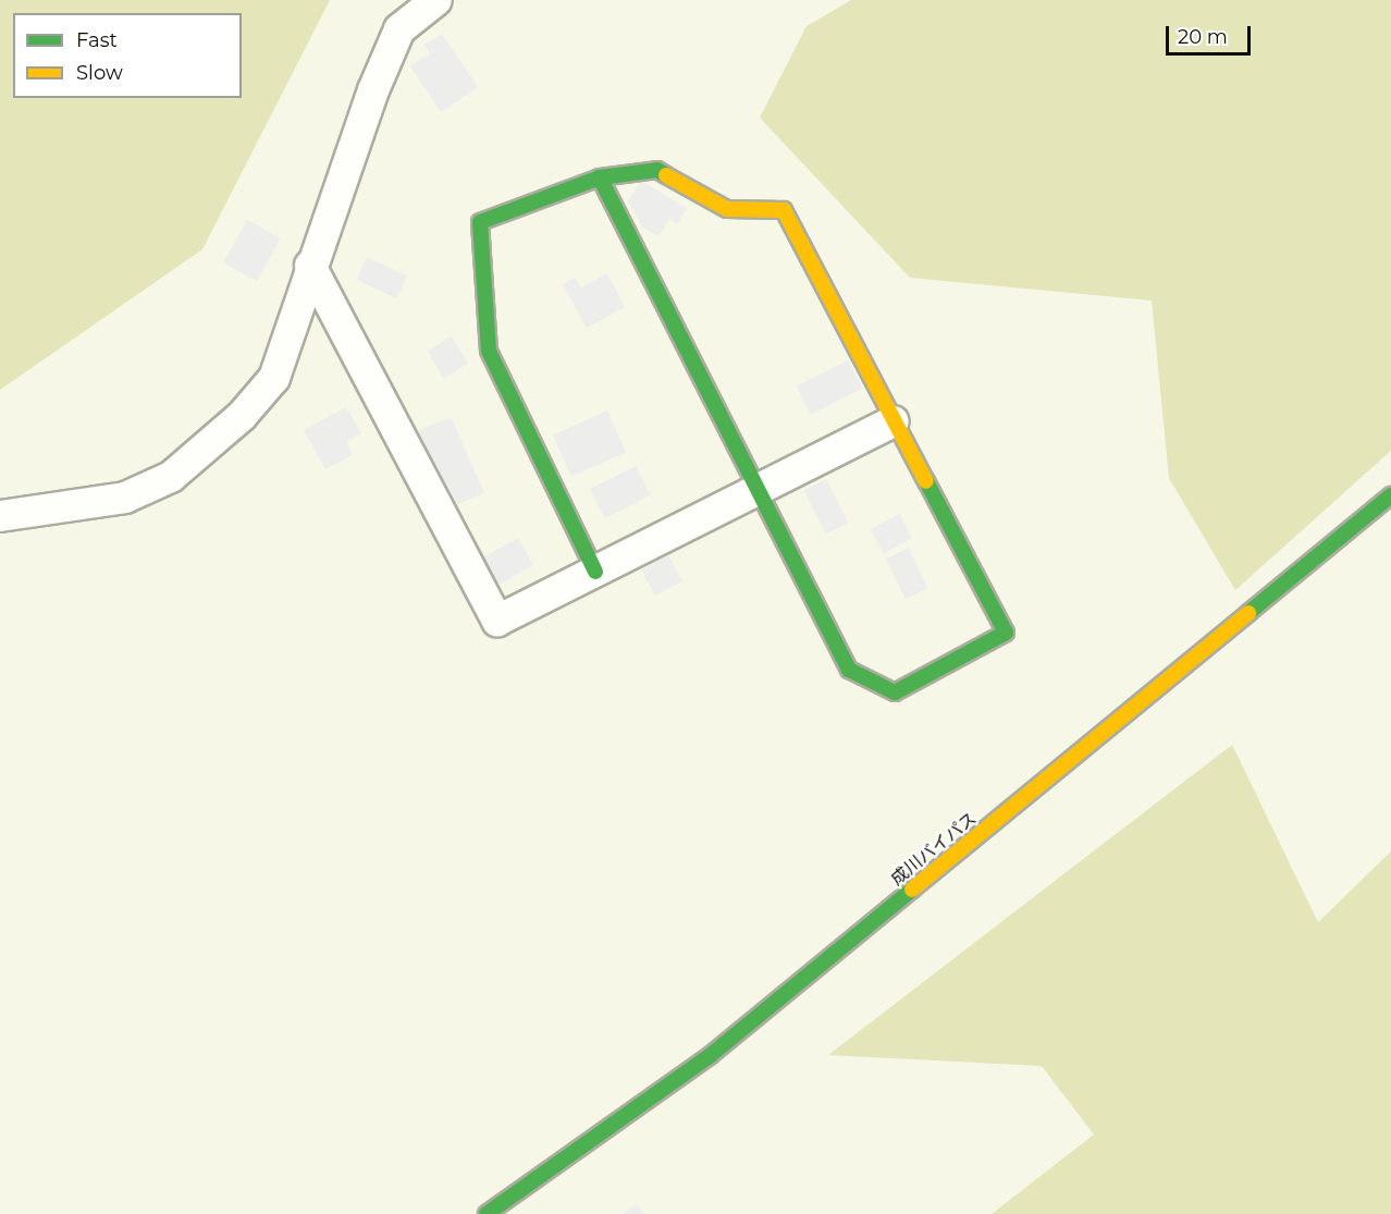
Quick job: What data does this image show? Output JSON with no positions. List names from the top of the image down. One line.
{"streets":{"main road":["成川バイパス"]},"legend":["Fast","Slow"],"scale_bar":"20 m"}
